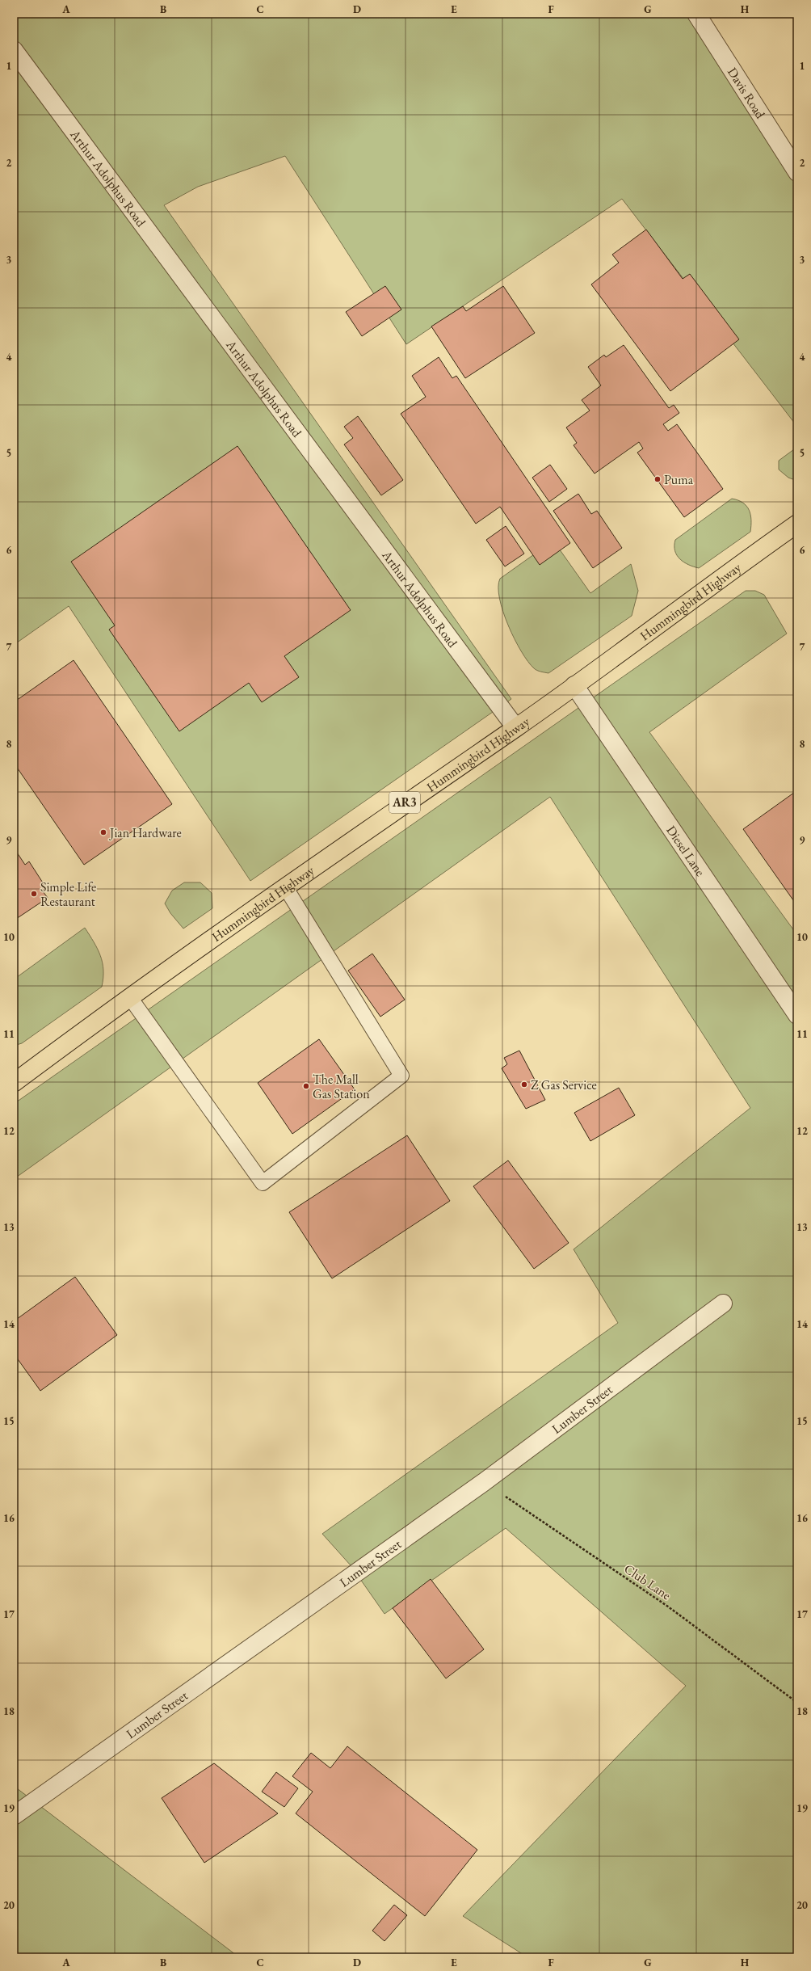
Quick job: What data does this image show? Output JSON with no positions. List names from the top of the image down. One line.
{"streets":{"main road":["Hummingbird Highway","AR3"],"street":["Davis Road","Arthur Adolphus Road","Diesel Lane","Lumber Street"],"path":["Club Lane"]},"crossings":[["Arthur Adolphus Road","Hummingbird Highway"],["Hummingbird Highway","Diesel Lane"],["Lumber Street","Club Lane"]],"places":["Puma","Jian Hardware","Simple Life Restaurant","Z Gas Service","The Mall Gas Station"],"grid":{"columns":["A","B","C","D","E","F","G","H"],"rows":["1","2","3","4","5","6","7","8","9","10","11","12","13","14","15","16","17","18","19","20"]}}
